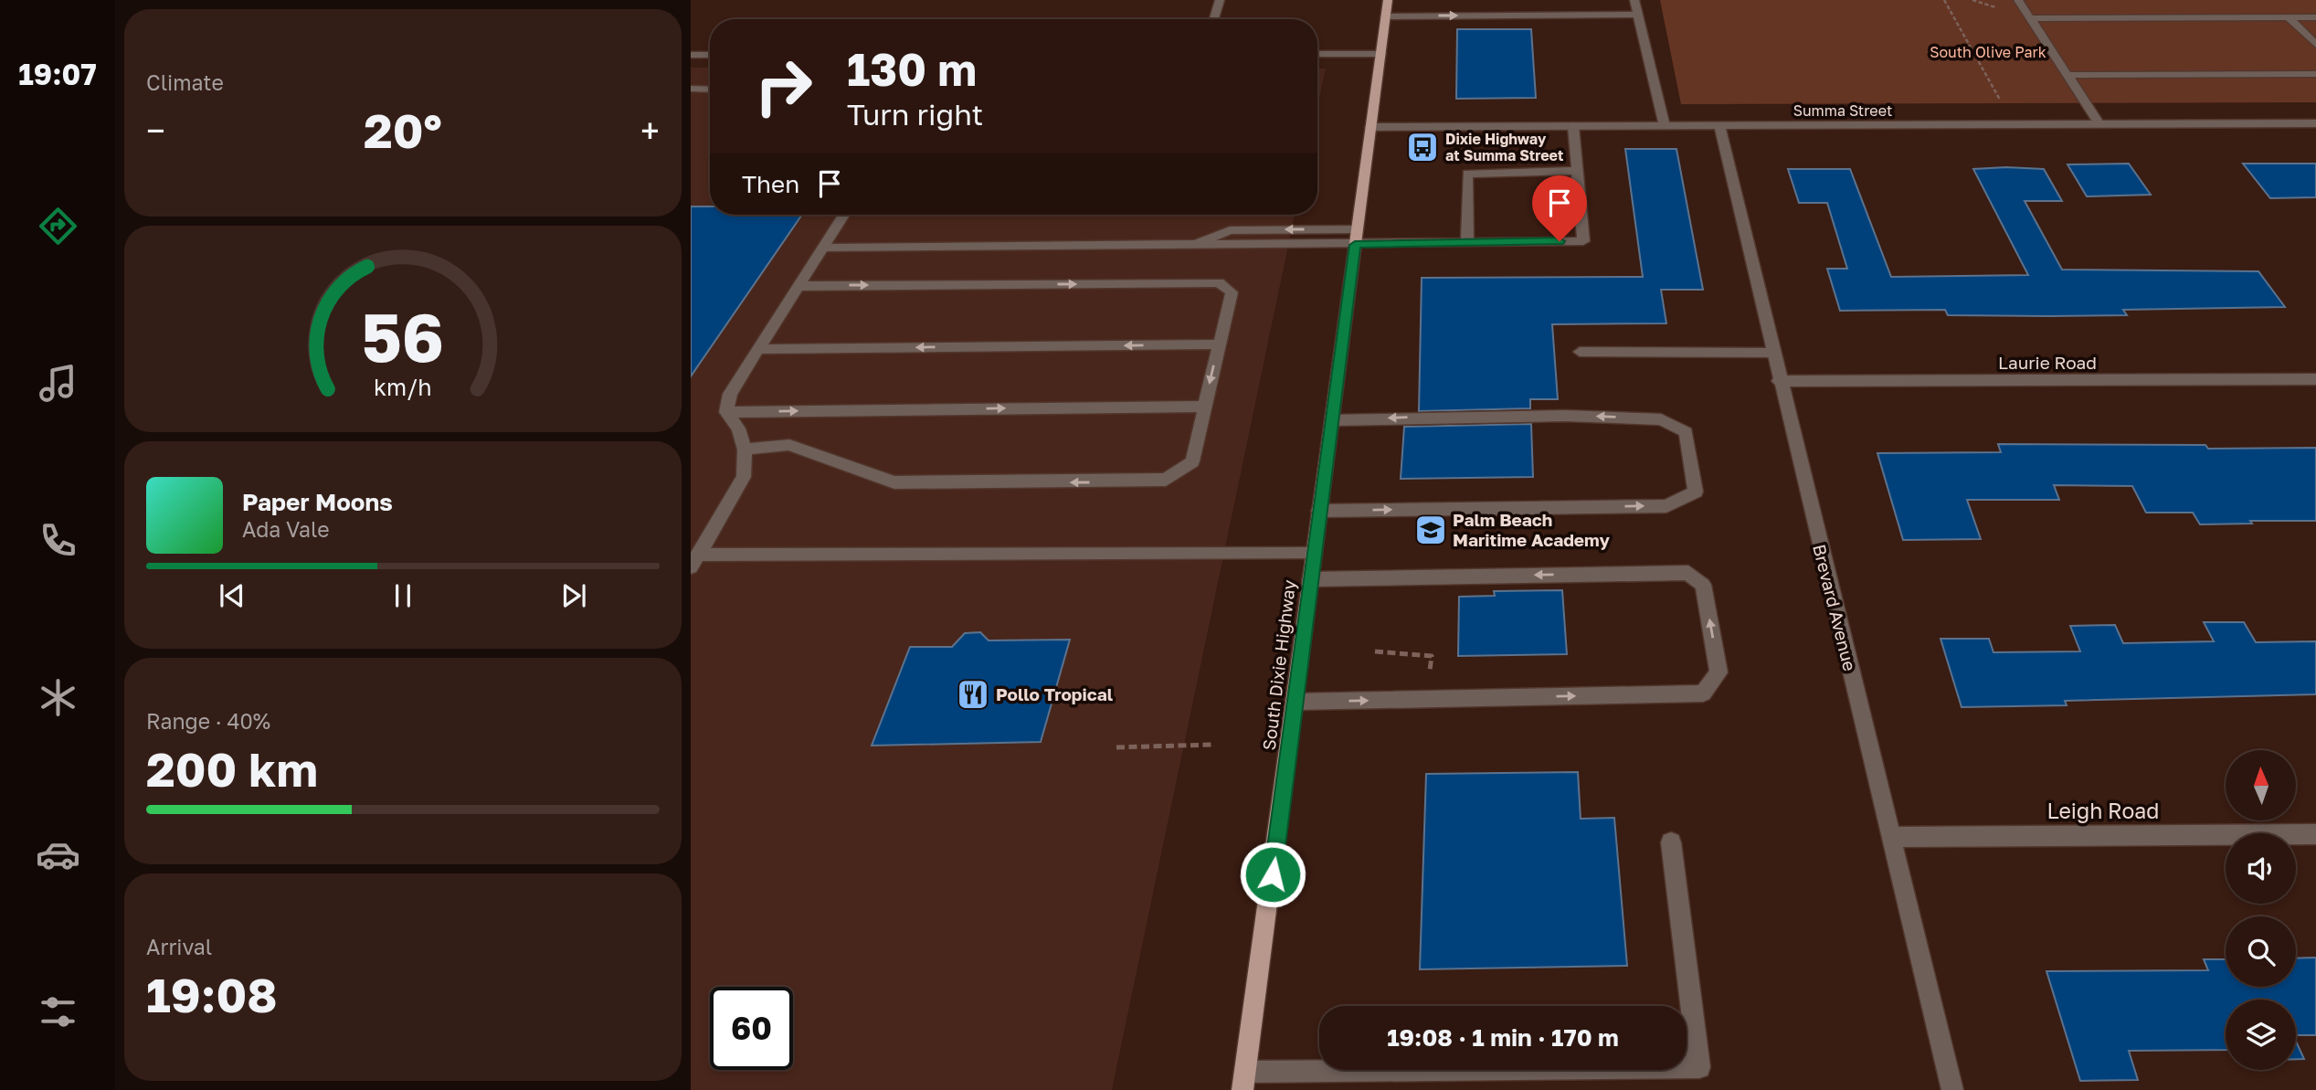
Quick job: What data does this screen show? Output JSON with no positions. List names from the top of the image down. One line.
{"streets":{"main road":["South Dixie Highway"],"street":["Summa Street","Laurie Road","Brevard Avenue","Leigh Road"]},"crossings":[["Summa Street","Brevard Avenue"],["Summa Street","South Dixie Highway"],["Laurie Road","Brevard Avenue"],["Brevard Avenue","Leigh Road"]],"parks":["South Olive Park"],"places":{"bus stop":["Dixie Highway at Summa Street"],"school or university":["Palm Beach Maritime Academy"],"restaurant":["Pollo Tropical"]},"north":"top","page":{"tabs":"19:07","tile":["Climate",["Range · 40%","200 km"],["Arrival","19:08"]],"turn":["130 m","Turn right"],"heat":["−","20°","+"],"then":"Then","song":["Paper Moons","Ada Vale"],"limit":"60","trip":"19:08 · 1 min · 170 m","gauge":["56","km/h"]}}
